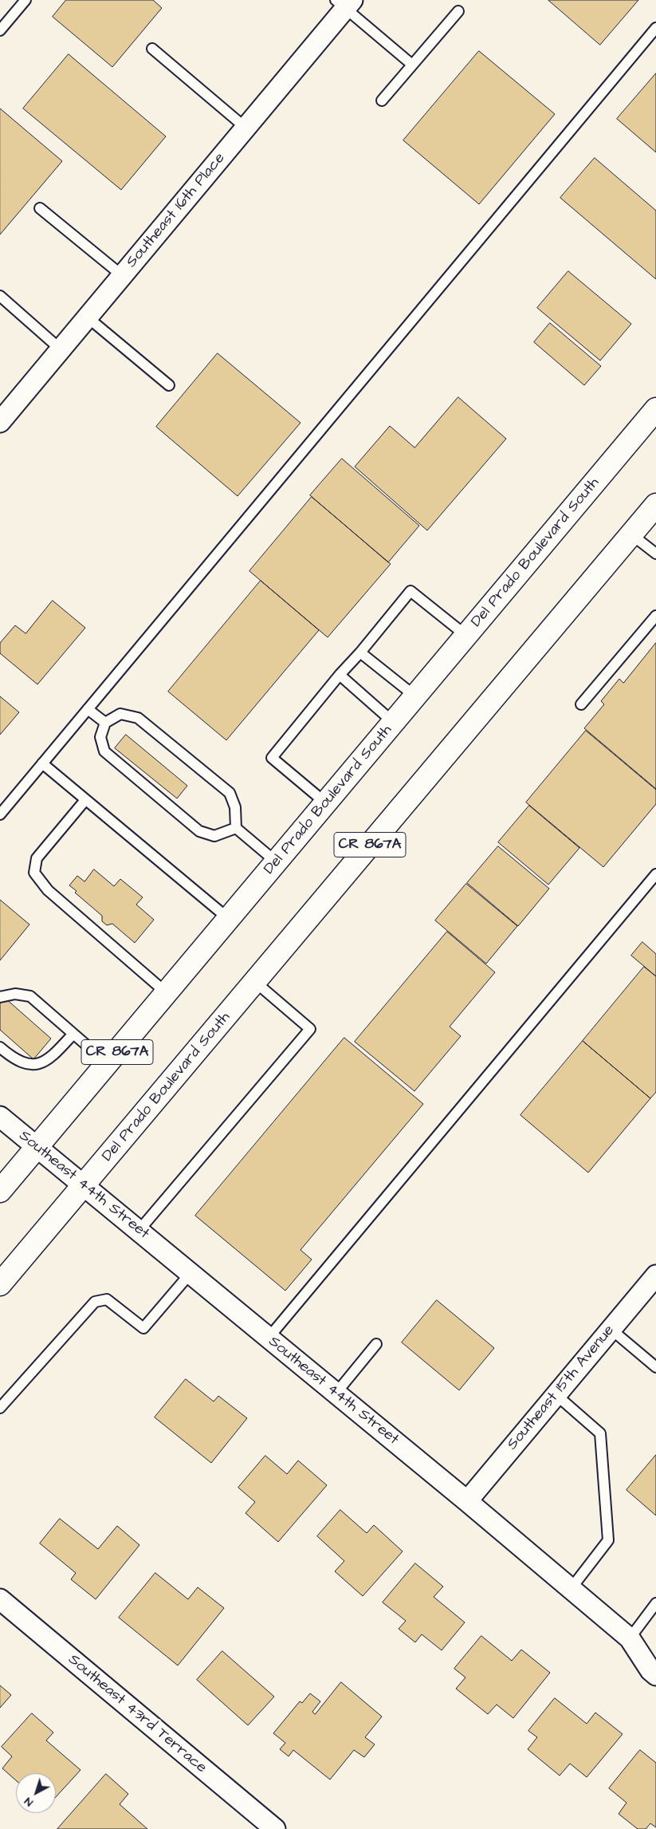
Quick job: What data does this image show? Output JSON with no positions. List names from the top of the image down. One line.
{"streets":{"main road":["Del Prado Boulevard South","CR 867A"],"street":["Southeast 16th Place","Southeast 44th Street","Southeast 15th Avenue","Southeast 43rd Terrace"]},"crossings":[["Del Prado Boulevard South","Southeast 44th Street"],["Southeast 44th Street","Southeast 15th Avenue"]],"north":"bottom left"}
